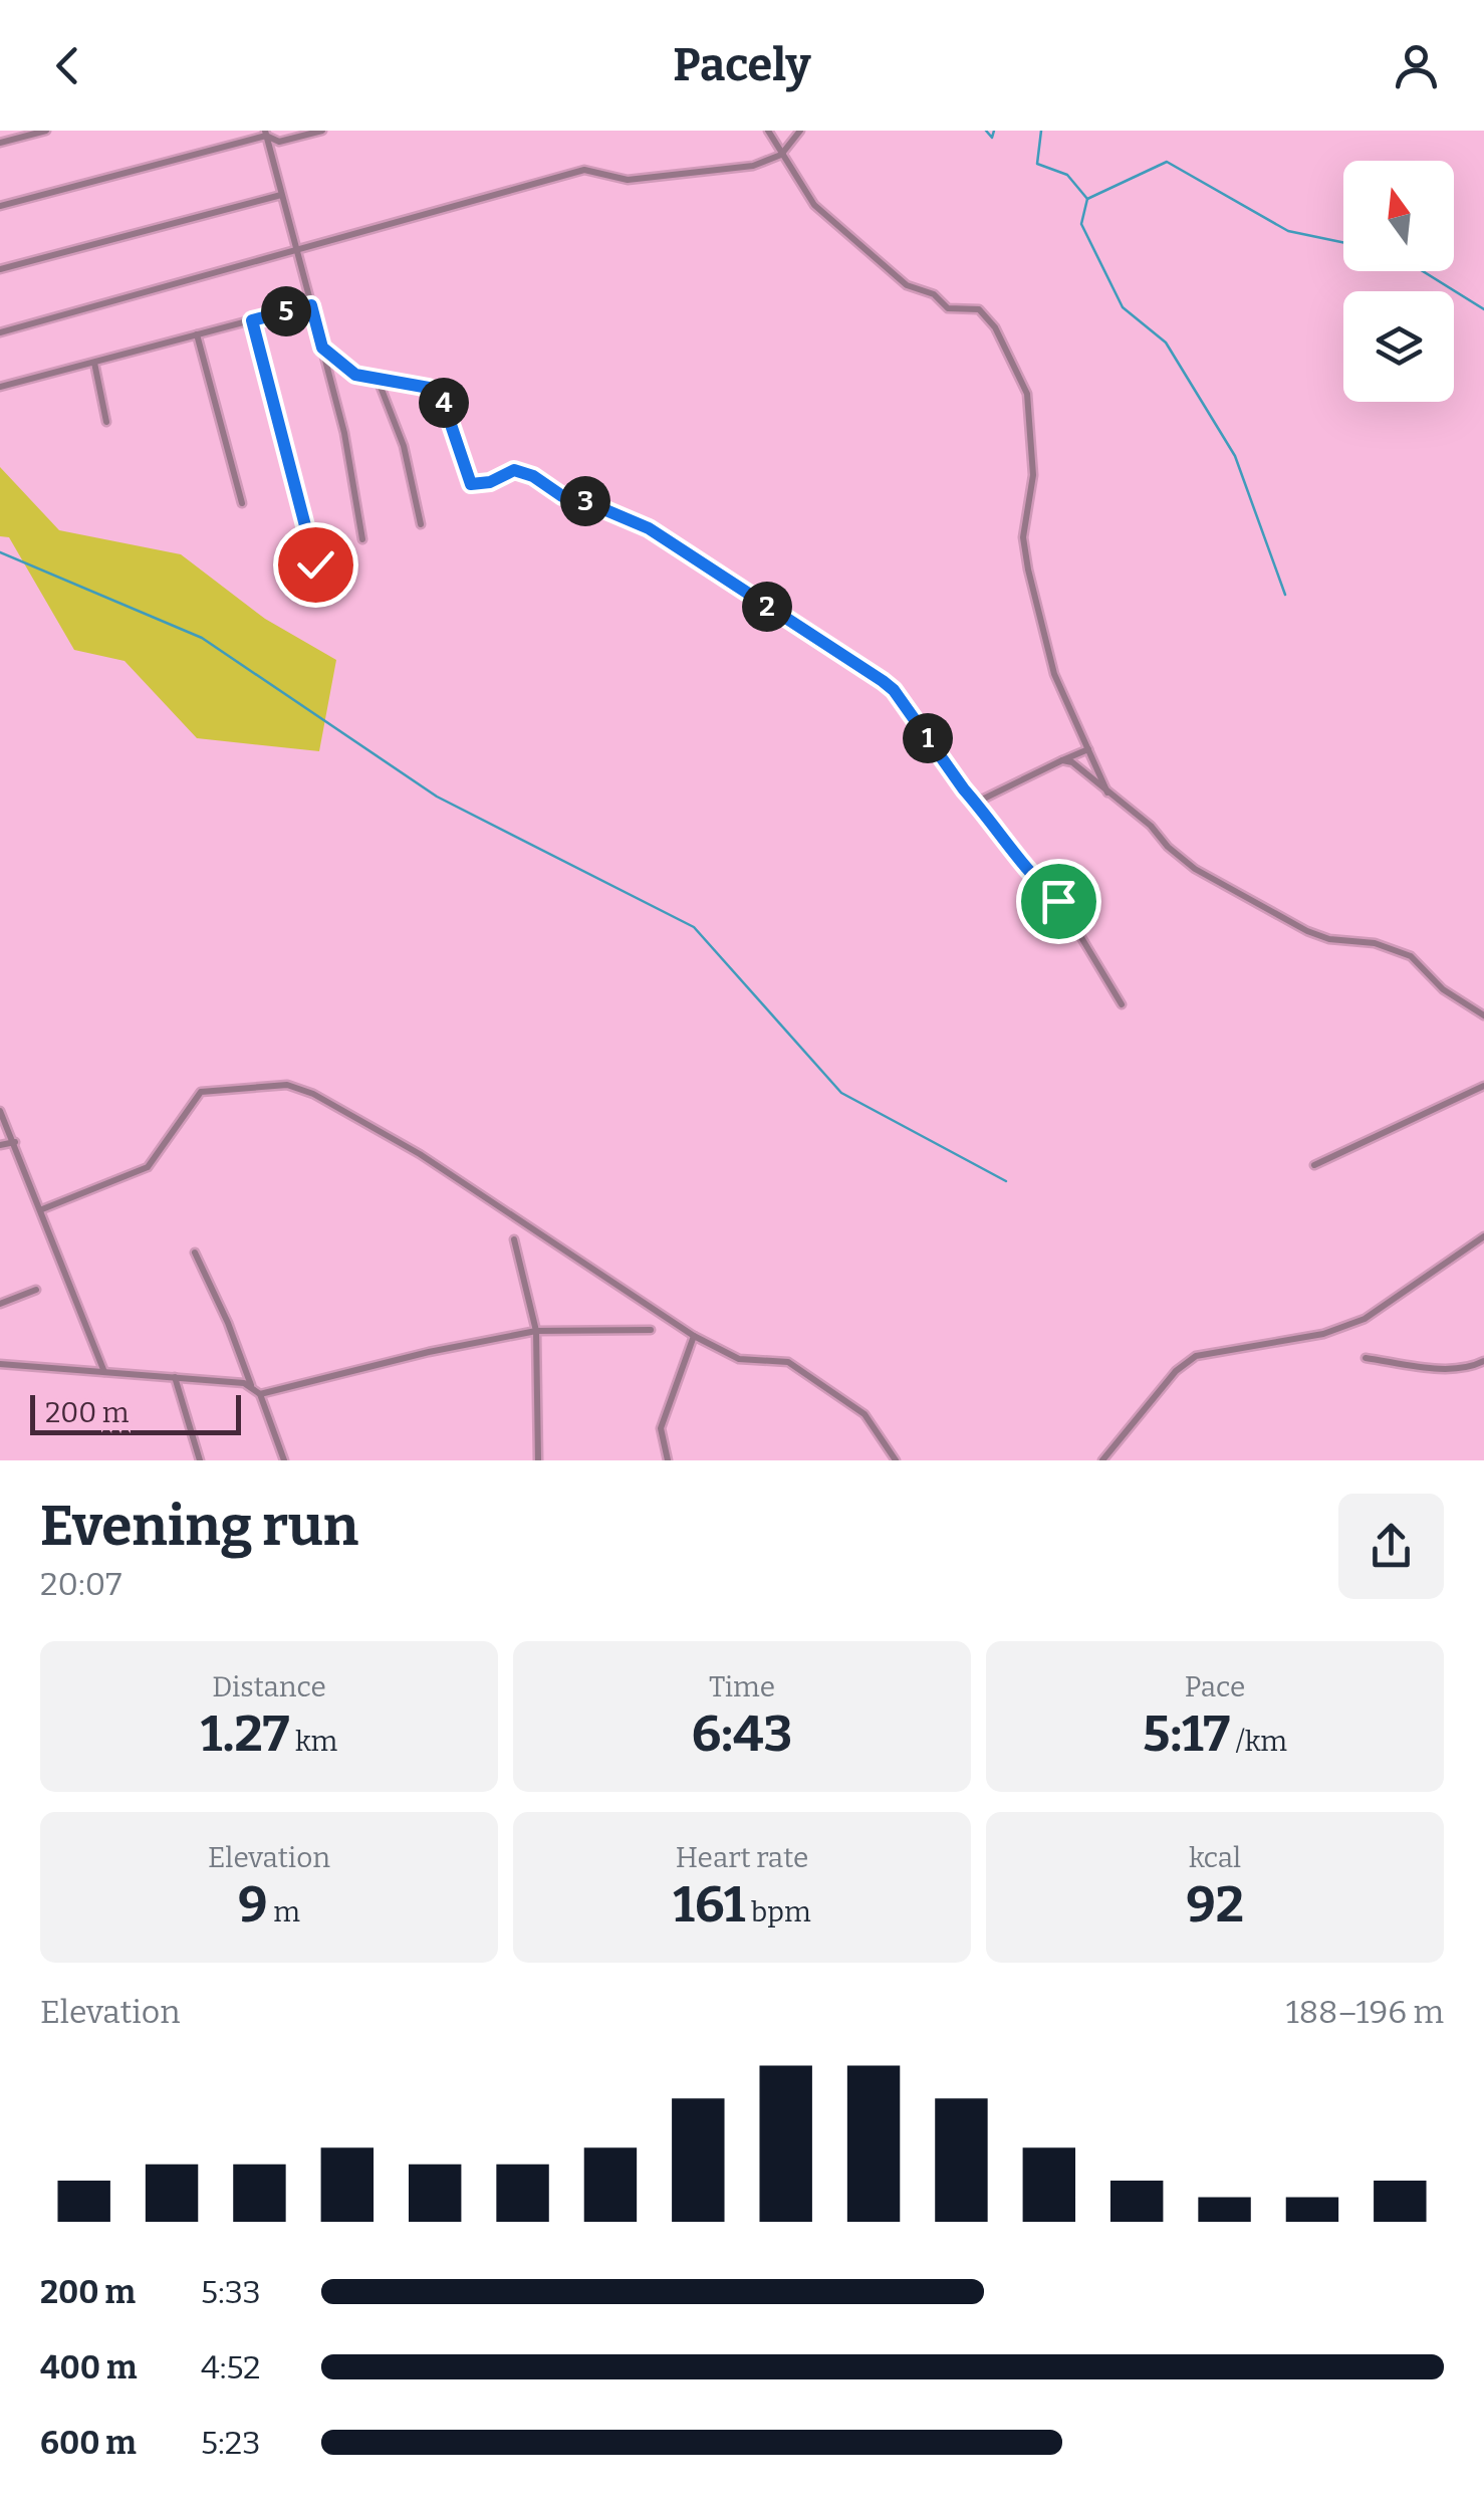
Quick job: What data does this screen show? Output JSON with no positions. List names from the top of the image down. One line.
{"scale_bar":"200 m","north":"top","page":{"header":"Pacely","pins":["5","4","3","2","1"],"scale":"200 m","heading":["Evening run","20:07"],"stats":[["Distance","1.27 km"],["Time","6:43"],["Pace","5:17 /km"],["Elevation","9 m"],["Heart rate","161 bpm"],["kcal","92"]],"chart":["Elevation","188–196 m"],"list":[{"name":"200 m","note":"5:33"},{"name":"400 m","note":"4:52"},{"name":"600 m","note":"5:23"}]}}
